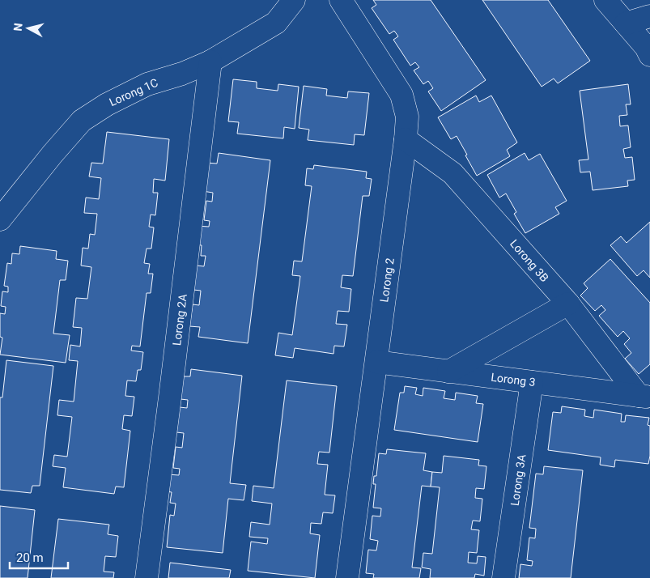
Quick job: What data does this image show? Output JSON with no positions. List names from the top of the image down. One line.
{"streets":{"street":["Lorong 1C","Lorong 3B","Lorong 2","Lorong 2A","Lorong 3","Lorong 3A"]},"crossings":[["Lorong 1C","Lorong 2A"],["Lorong 3B","Lorong 2"],["Lorong 3B","Lorong 3"],["Lorong 2","Lorong 3"],["Lorong 3","Lorong 3A"]],"scale_bar":"20 m","north":"left"}
